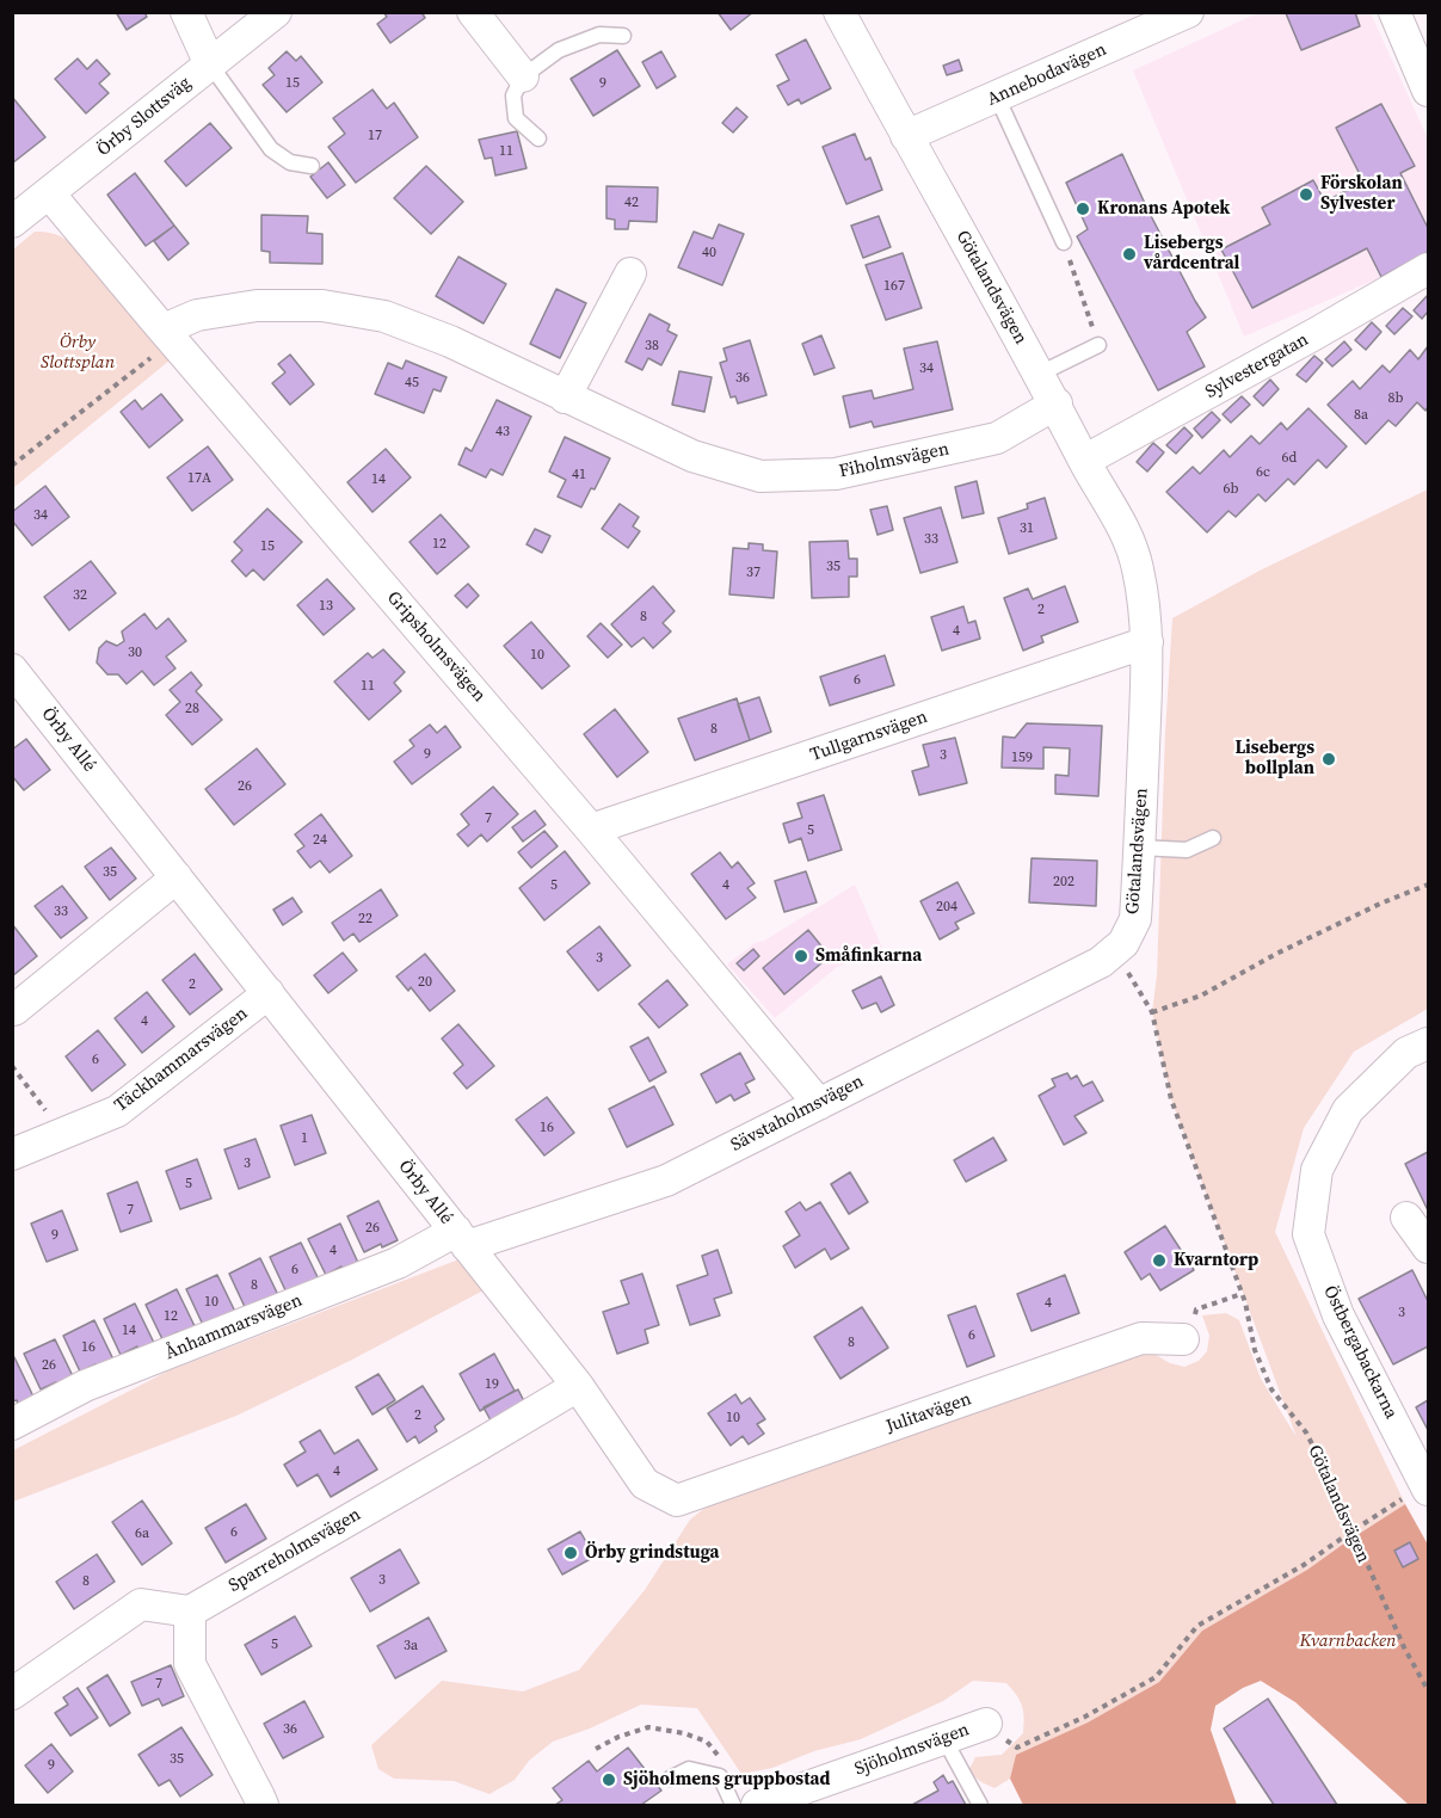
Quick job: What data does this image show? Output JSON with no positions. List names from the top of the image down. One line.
{"streets":{"street":["Annebodavägen","Örby Slottsväg","Götalandsvägen","Sylvestergatan","Fiholmsvägen","Gripsholmsvägen","Tullgarnsvägen","Örby Allé","Täckhammarsvägen","Sävstaholmsvägen","Ånhammarsvägen","Östbergabackarna","Julitavägen","Sparreholmsvägen","Sjöholmsvägen"]},"crossings":[["Annebodavägen","Götalandsvägen"],["Örby Slottsväg","Gripsholmsvägen"],["Götalandsvägen","Sylvestergatan"],["Götalandsvägen","Fiholmsvägen"],["Götalandsvägen","Tullgarnsvägen"],["Götalandsvägen","Sävstaholmsvägen"],["Fiholmsvägen","Gripsholmsvägen"],["Gripsholmsvägen","Tullgarnsvägen"],["Gripsholmsvägen","Sävstaholmsvägen"],["Örby Allé","Täckhammarsvägen"],["Örby Allé","Sävstaholmsvägen"],["Örby Allé","Ånhammarsvägen"],["Örby Allé","Julitavägen"],["Örby Allé","Sparreholmsvägen"],["Sävstaholmsvägen","Ånhammarsvägen"]],"parks":["Örby Slottsplan","Kvarnbacken"],"places":["Förskolan Sylvester","Kronans Apotek","Lisebergs vårdcentral","Lisebergs bollplan","Småfinkarna","Kvarntorp","Örby grindstuga","Sjöholmens gruppbostad"],"house_numbers":["15","9","17","11","42","40","167","38","34","36","45","8b","8a","43","6d","6c","41","17A","14","6b","34","31","33","12","15","35","37","32","13","2","8","4","30","10","6","11","28","8","9","3","159","26","7","5","24","35","202","5","4","204","33","22","3","20","2","4","6","16","1","3","5","7","26","9","4","6","8","10","4","3","12","14","6","8","16","26","19","2","10","4","6","6a","3","8","5","3a","7","36","35","9"]}
